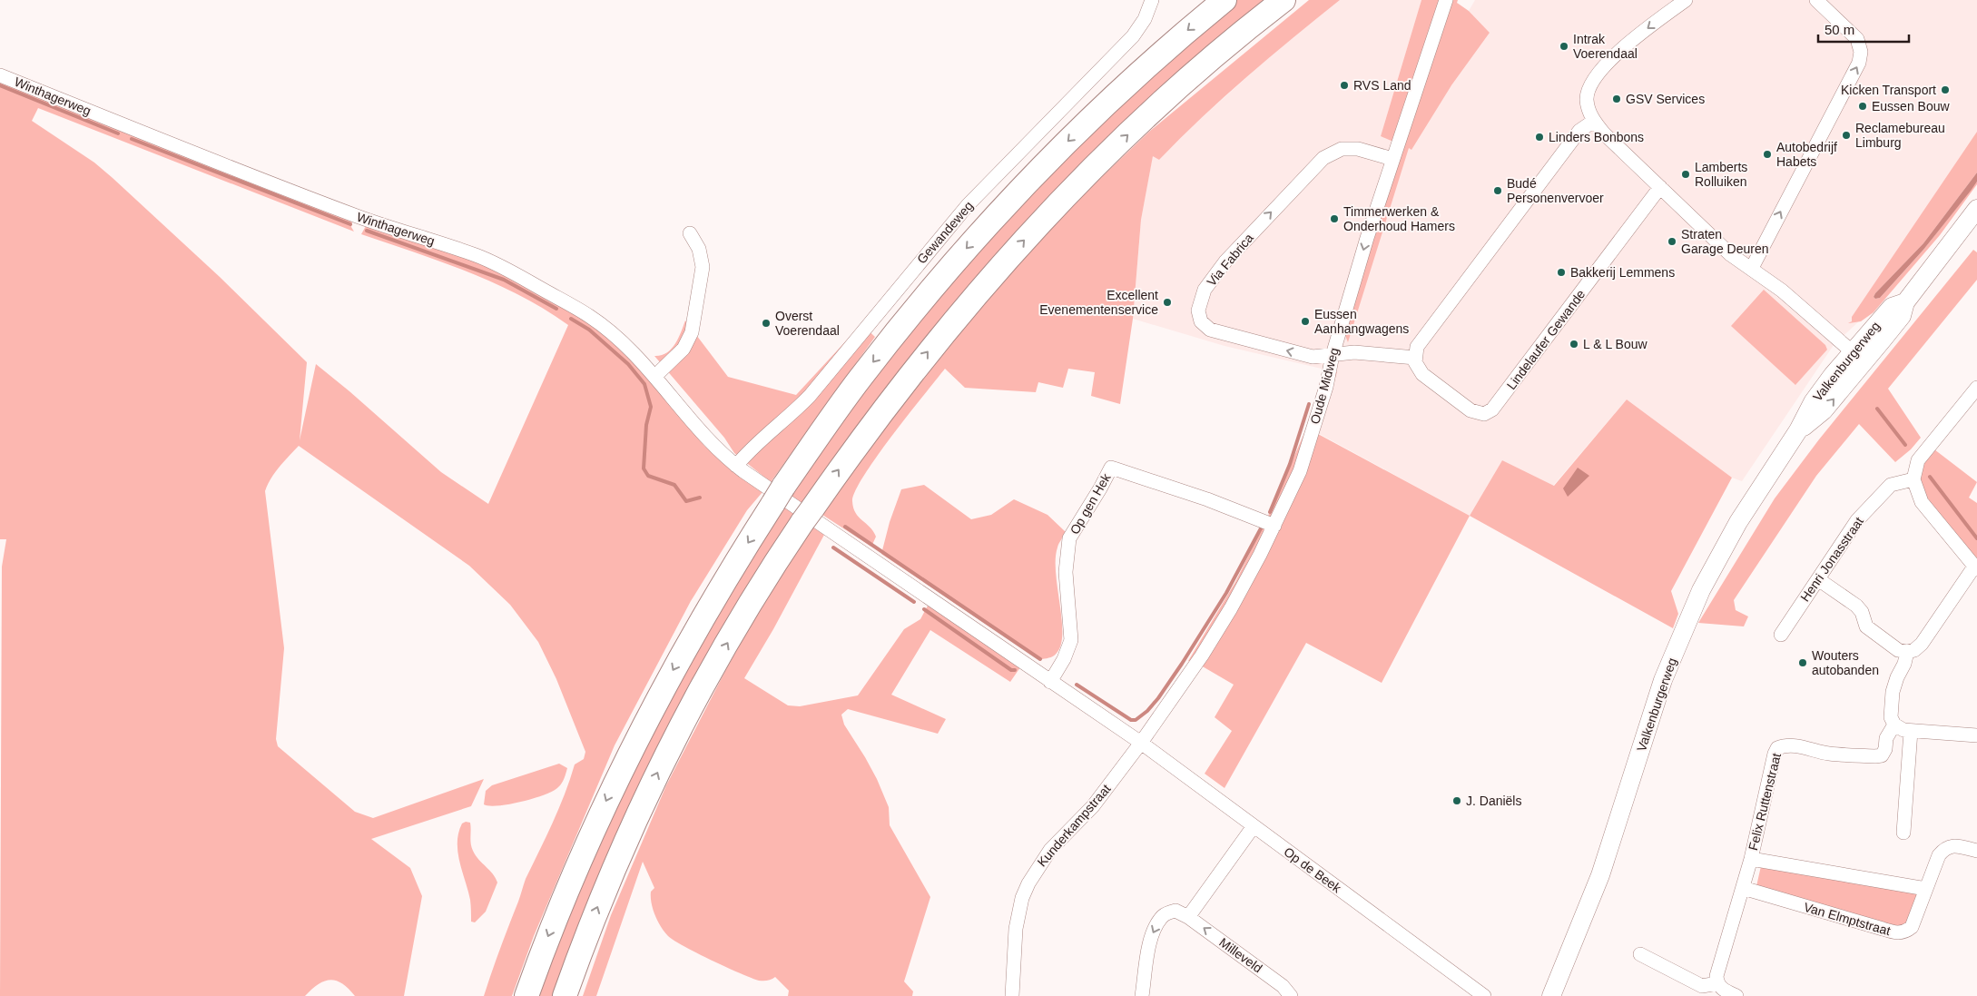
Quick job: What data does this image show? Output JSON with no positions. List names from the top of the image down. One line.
{"streets":{"main road":["Valkenburgerweg"],"street":["Winthagerweg","Gewandeweg","Via Fabrica","Lindelaufer Gewande","Oude Midweg","Op gen Hek","Henri Jonasstraat","Felix Ruttenstraat","Kunderkampstraat","Op de Beek","Van Elmptstraat","Milleveld"]},"crossings":[["Winthagerweg","Gewandeweg"],["Via Fabrica","Oude Midweg"],["Oude Midweg","Op gen Hek"],["Oude Midweg","Kunderkampstraat"],["Oude Midweg","Op de Beek"],["Kunderkampstraat","Op de Beek"]],"places":["Intrak Voerendaal","RVS Land","Kicken Transport","GSV Services","Eussen Bouw","Reclamebureau Limburg","Linders Bonbons","Autobedrijf Habets","Lamberts Rolluiken","Budé Personenvervoer","Timmerwerken & Onderhoud Hamers","Straten Garage Deuren","Bakkerij Lemmens","Excellent Evenementenservice","Eussen Aanhangwagens","Overst Voerendaal","L & L Bouw","Wouters autobanden","J. Daniëls"],"scale_bar":"50 m"}
